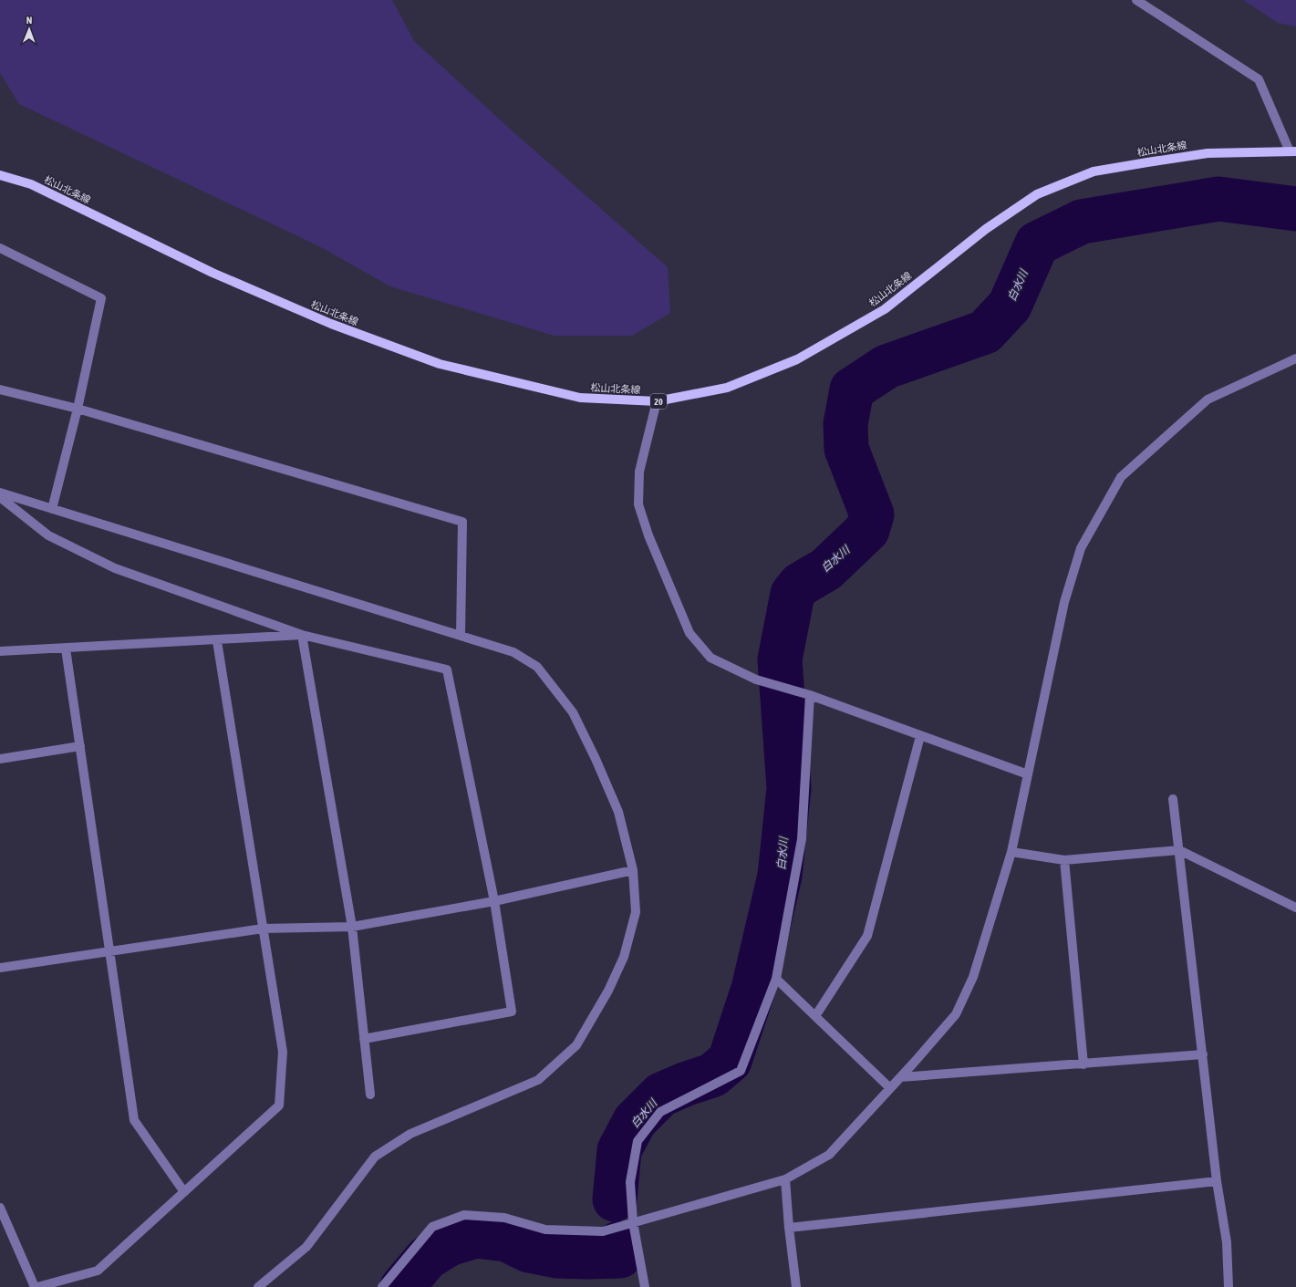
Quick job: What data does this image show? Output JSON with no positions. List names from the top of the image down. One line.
{"streets":{"main road":["松山北条線","20"]},"water":["白水川"],"north":"top"}
